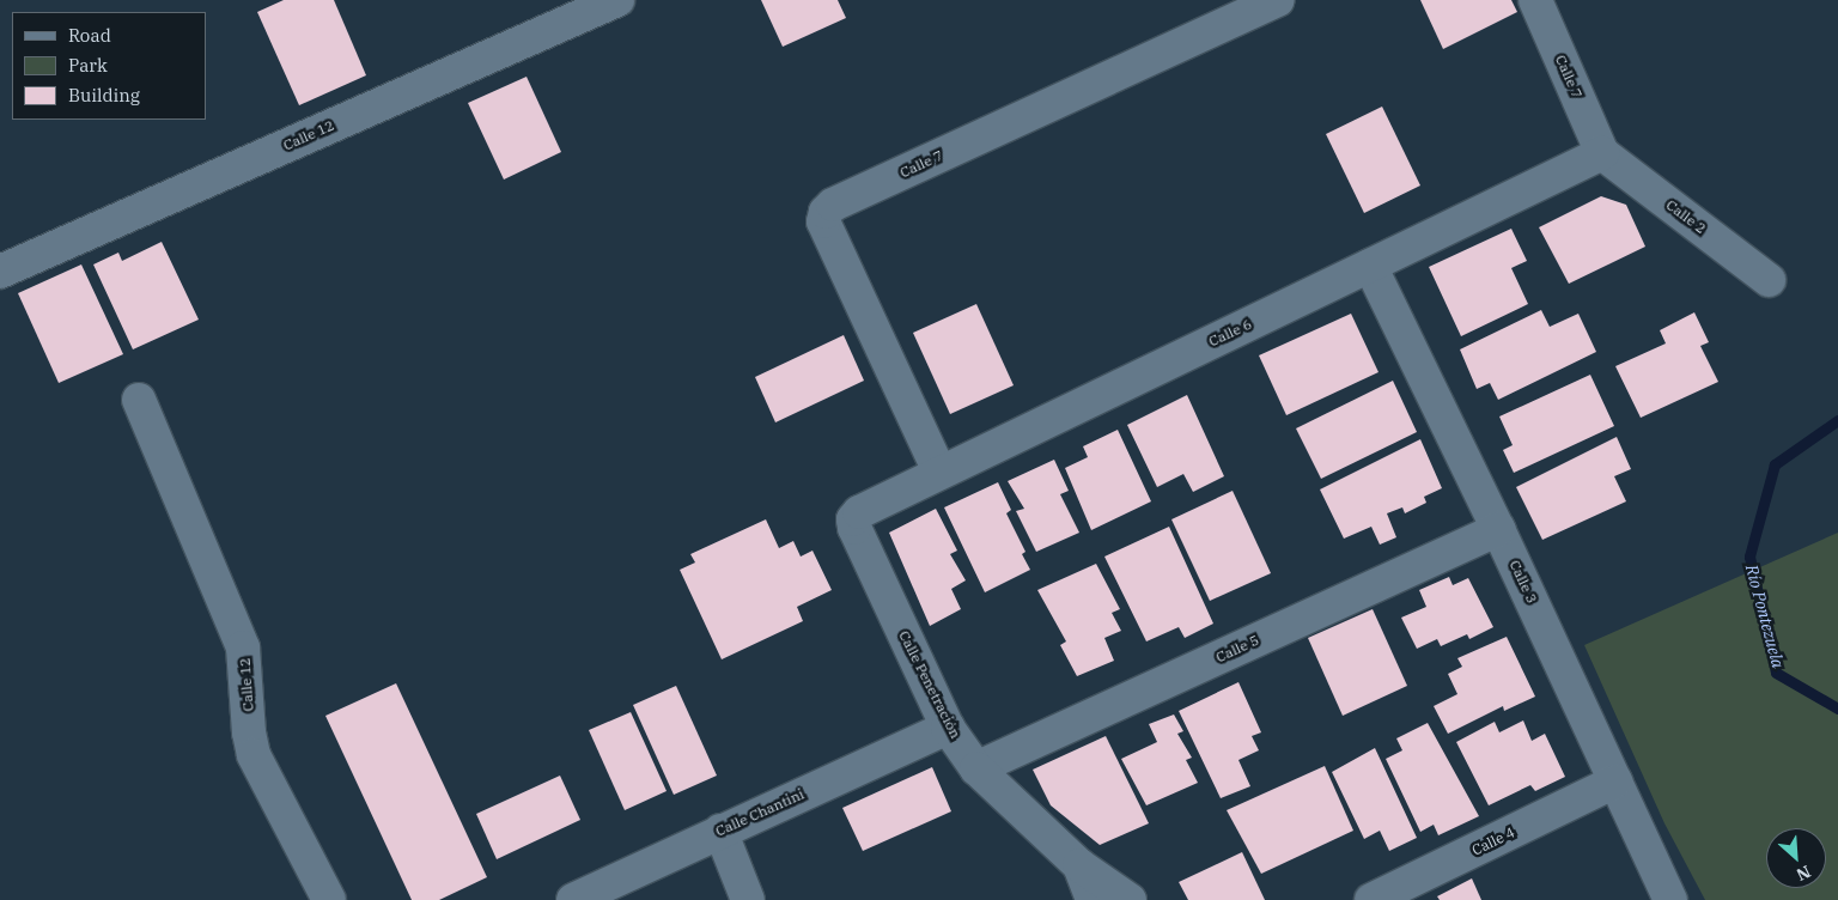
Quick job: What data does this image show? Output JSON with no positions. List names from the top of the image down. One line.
{"streets":{"street":["Calle 7","Calle 12","Calle 2","Calle 6","Calle 3","Calle 5","Calle Penetración","Calle Chantini","Calle 4"]},"crossings":[["Calle 7","Calle 2"],["Calle 7","Calle 6"],["Calle 2","Calle 6"],["Calle 6","Calle 3"],["Calle 6","Calle Penetración"],["Calle 3","Calle 5"],["Calle 3","Calle 4"],["Calle 5","Calle Penetración"],["Calle Penetración","Calle Chantini"]],"water":["Río Pontezuela"],"legend":["Road","Park","Building"],"north":"bottom right"}
